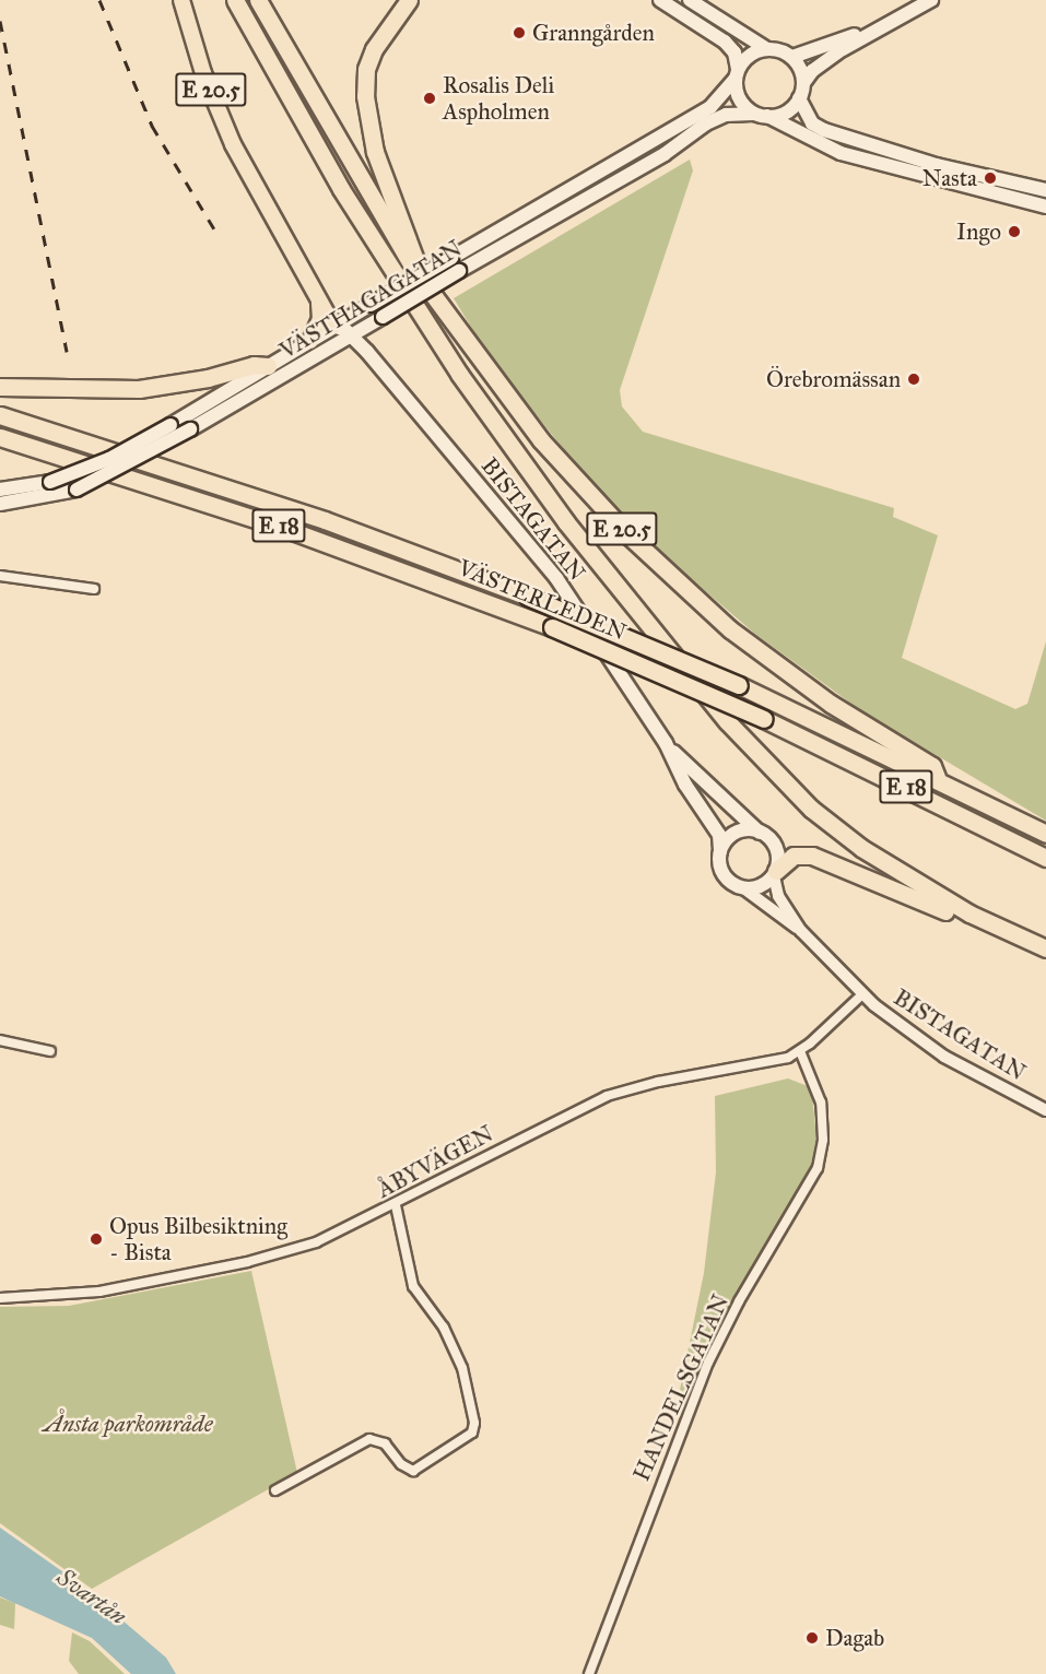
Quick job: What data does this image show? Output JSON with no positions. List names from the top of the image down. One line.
{"streets":{"highway":["E 20.5","E 18","VÄSTERLEDEN"],"main road":["VÄSTHAGAGATAN","BISTAGATAN"],"street":["ÅBYVÄGEN","HANDELSGATAN"]},"crossings":[["E 20.5","VÄSTHAGAGATAN"],["E 20.5","BISTAGATAN"],["E 20.5","VÄSTERLEDEN"],["VÄSTHAGAGATAN","BISTAGATAN"],["BISTAGATAN","ÅBYVÄGEN"],["ÅBYVÄGEN","HANDELSGATAN"]],"water":["Svartån"],"parks":["Ånsta parkområde"],"places":["Granngården","Rosalis Deli Aspholmen","Nasta","Ingo","Örebromässan","Opus Bilbesiktning - Bista","Dagab"]}
